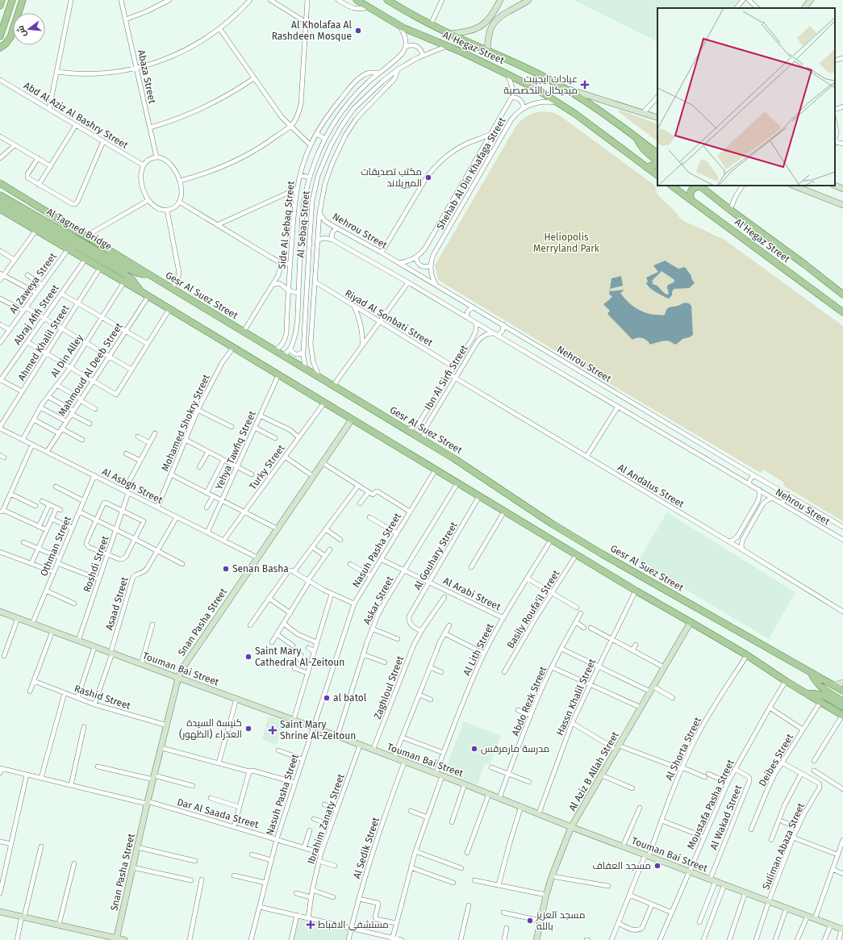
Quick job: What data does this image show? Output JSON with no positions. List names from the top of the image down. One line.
{"streets":{"main road":["Al Hegaz Street","Al Tagned Bridge","Gesr Al Suez Street"],"street":["Abaza Street","Abd Al Aziz Al Bashry Street","Shehab Al Din Khafaga Street","Al Sebaq Street","Side Al Sebaq Street","Nehrou Street","Al Zaweya Street","Abraj Afifi Street","Riyad Al Sonbati Street","Ahmed Khalil Street","Al Din Alley","Mahmoud Al Deeb Street","Ibn Al Sirfi Street","Mohamed Shokry Street","Yehya Tawfiq Street","Turky Street","Al Asbgh Street","Al Andalus Street","Othman Street","Nasuh Pasha Street","Al Gouhary Street","Roshdi Street","Al Arabi Street","Askar Street","Asaad Street","Basily Roufa'il Street","Snan Pasha Street","Al Lith Street","Touman Bai Street","Zaghloul Street","Rashid Street","Hassn Khalil Street","Abdo Rezk Street","Al Shorta Street","Deibes Street","Al Aziz B Allah Street","Moustafa Pasha Street","Dar Al Saada Street","Al Wakad Street","Ibrahim Zanaty Street","Suliman Abaza Street","Al Sedik Street"]},"crossings":[["Al Hegaz Street","Shehab Al Din Khafaga Street"],["Al Hegaz Street","Al Sebaq Street"],["Abaza Street","Abd Al Aziz Al Bashry Street"],["Shehab Al Din Khafaga Street","Nehrou Street"],["Al Sebaq Street","Side Al Sebaq Street"],["Al Sebaq Street","Gesr Al Suez Street"],["Side Al Sebaq Street","Gesr Al Suez Street"],["Al Tagned Bridge","Gesr Al Suez Street"],["Nehrou Street","Ibn Al Sirfi Street"],["Gesr Al Suez Street","Ibn Al Sirfi Street"],["Riyad Al Sonbati Street","Ibn Al Sirfi Street"],["Ahmed Khalil Street","Al Asbgh Street"],["Al Din Alley","Al Asbgh Street"],["Mahmoud Al Deeb Street","Al Asbgh Street"],["Ibn Al Sirfi Street","Al Andalus Street"],["Mohamed Shokry Street","Al Asbgh Street"],["Yehya Tawfiq Street","Al Asbgh Street"],["Turky Street","Al Asbgh Street"],["Al Asbgh Street","Othman Street"],["Al Asbgh Street","Roshdi Street"],["Al Asbgh Street","Asaad Street"],["Al Asbgh Street","Snan Pasha Street"],["Othman Street","Touman Bai Street"],["Nasuh Pasha Street","Al Arabi Street"],["Nasuh Pasha Street","Touman Bai Street"],["Nasuh Pasha Street","Dar Al Saada Street"],["Al Gouhary Street","Al Arabi Street"],["Al Gouhary Street","Zaghloul Street"],["Roshdi Street","Touman Bai Street"],["Al Arabi Street","Askar Street"],["Al Arabi Street","Al Lith Street"],["Askar Street","Touman Bai Street"],["Asaad Street","Touman Bai Street"],["Asaad Street","Rashid Street"],["Snan Pasha Street","Touman Bai Street"],["Snan Pasha Street","Rashid Street"],["Snan Pasha Street","Dar Al Saada Street"],["Al Lith Street","Touman Bai Street"],["Touman Bai Street","Zaghloul Street"],["Touman Bai Street","Hassn Khalil Street"],["Touman Bai Street","Abdo Rezk Street"],["Touman Bai Street","Al Shorta Street"],["Touman Bai Street","Al Aziz B Allah Street"],["Touman Bai Street","Moustafa Pasha Street"],["Touman Bai Street","Al Wakad Street"],["Touman Bai Street","Ibrahim Zanaty Street"],["Touman Bai Street","Suliman Abaza Street"],["Touman Bai Street","Al Sedik Street"],["Deibes Street","Suliman Abaza Street"],["Moustafa Pasha Street","Al Wakad Street"],["Dar Al Saada Street","Ibrahim Zanaty Street"]],"parks":["Heliopolis Merryland Park"],"places":{"other":["Al Kholafaa Al Rashdeen Mosque","مكتب تصديقات الميريلاند","Senan Basha","Saint Mary Cathedral Al-Zeitoun","al batol","كنيسة السيدة العذراء (الظهور)","مدرسة مارمرقس","مسجد العفاف","مسجد العزيز بالله"],"health":["عيادات ايجيبت ميديكال التخصصية","Saint Mary Shrine Al-Zeitoun","مستشفى الاقباط"]},"north":"left"}
